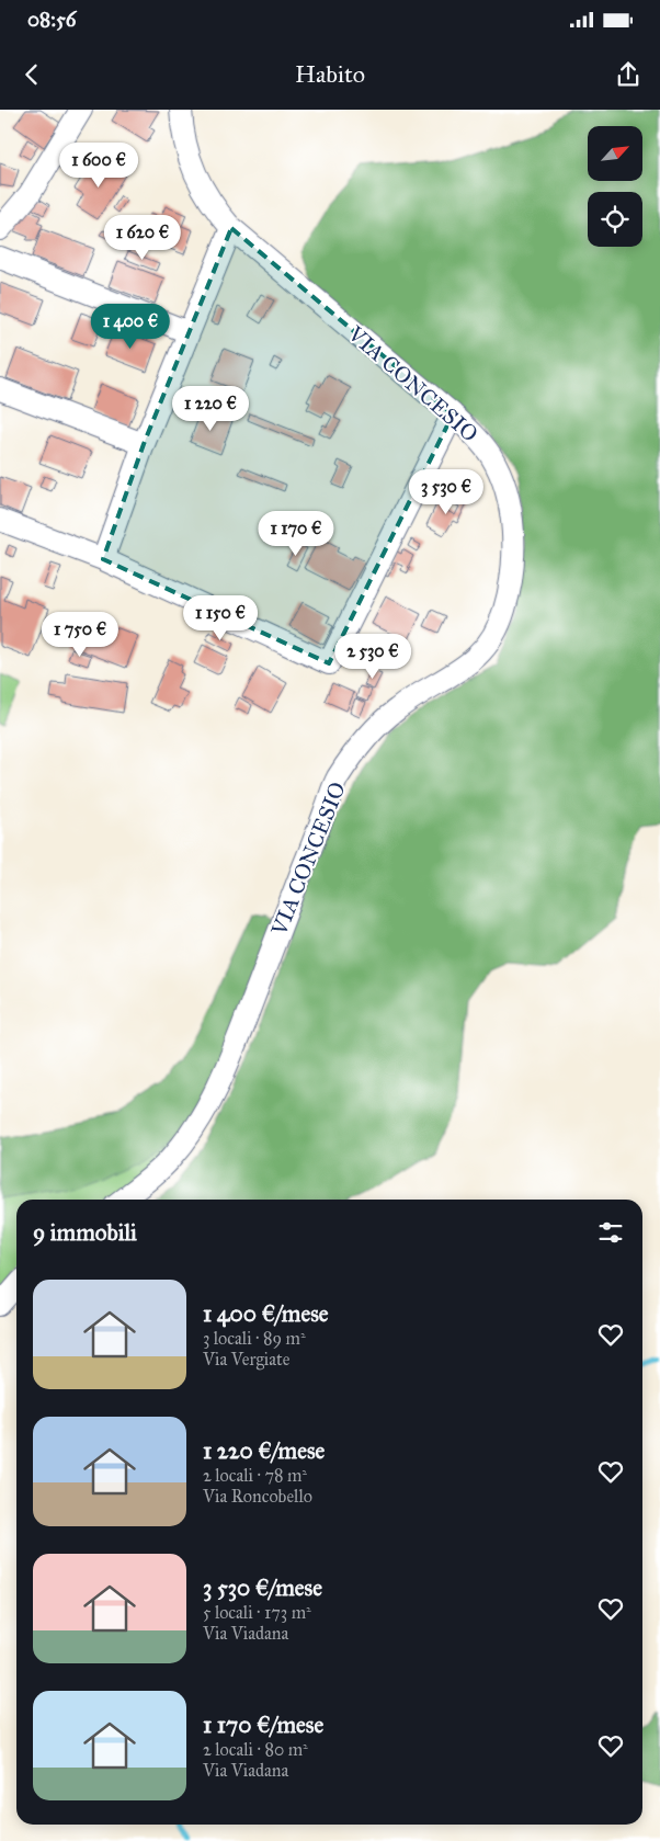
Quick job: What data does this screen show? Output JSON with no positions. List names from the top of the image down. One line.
{"streets":{"street":["VIA CONCESIO"]},"north":"top right","page":{"status":"08:56","header":"Habito","price":["1 600 €","1 620 €","1 400 €","1 220 €","3 530 €","1 170 €","1 150 €","1 750 €","2 530 €"],"heading":"9 immobili","list":[{"name":"1 400 €/mese","note":"3 locali · 89 m² · Via Vergiate"},{"name":"1 220 €/mese","note":"2 locali · 78 m² · Via Roncobello"},{"name":"3 530 €/mese","note":"5 locali · 173 m² · Via Viadana"},{"name":"1 170 €/mese","note":"2 locali · 80 m² · Via Viadana"}]}}
